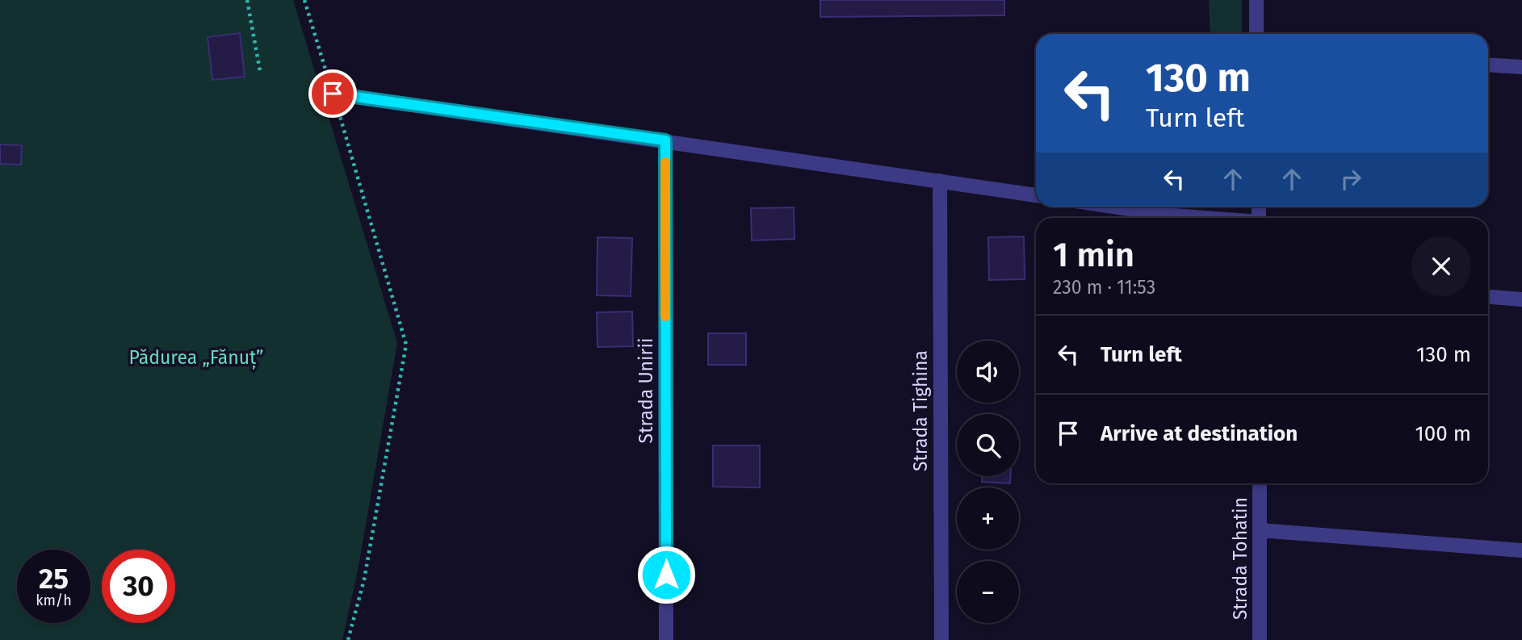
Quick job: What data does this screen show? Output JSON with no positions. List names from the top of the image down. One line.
{"streets":{"street":["Strada Unirii","Strada Tighina","Strada Tohatin"]},"parks":["Pădurea „Fănuț”"],"page":{"turn":["130 m","Turn left"],"heading":["1 min","230 m · 11:53"],"list":[{"name":"Turn left","value":"130 m"},{"name":"Arrive at destination","value":"100 m"}],"map_buttons":["+","−"],"speed":"25 km/h","limit":"30"}}
